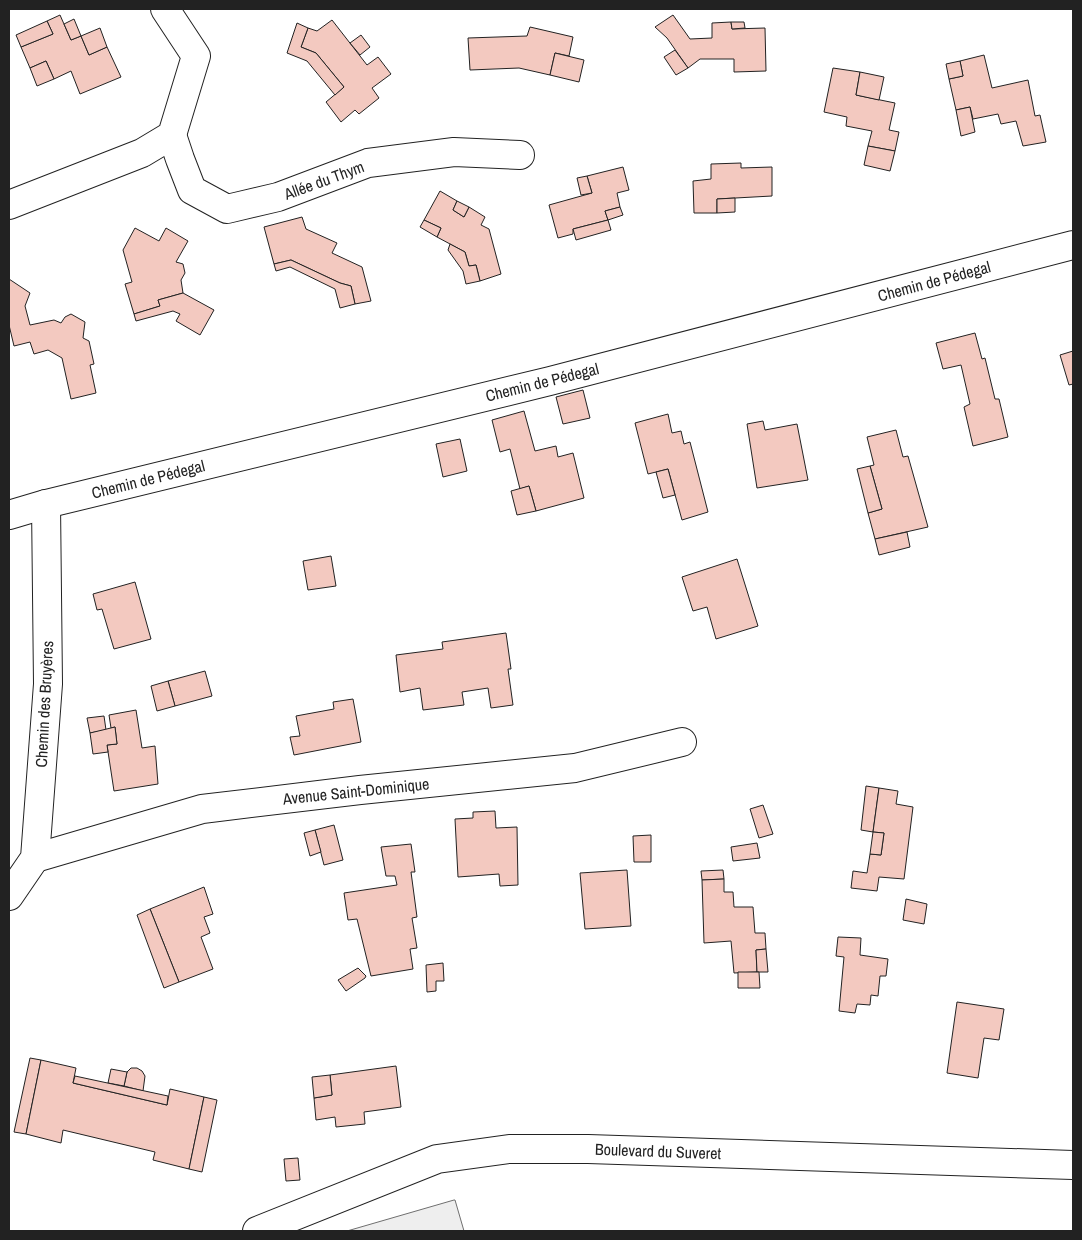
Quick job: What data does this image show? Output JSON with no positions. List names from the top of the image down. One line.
{"streets":{"street":["Allée du Thym","Chemin de Pédegal","Chemin des Bruyères","Avenue Saint-Dominique","Boulevard du Suveret"]},"crossings":[["Chemin de Pédegal","Chemin des Bruyères"],["Chemin des Bruyères","Avenue Saint-Dominique"]]}
